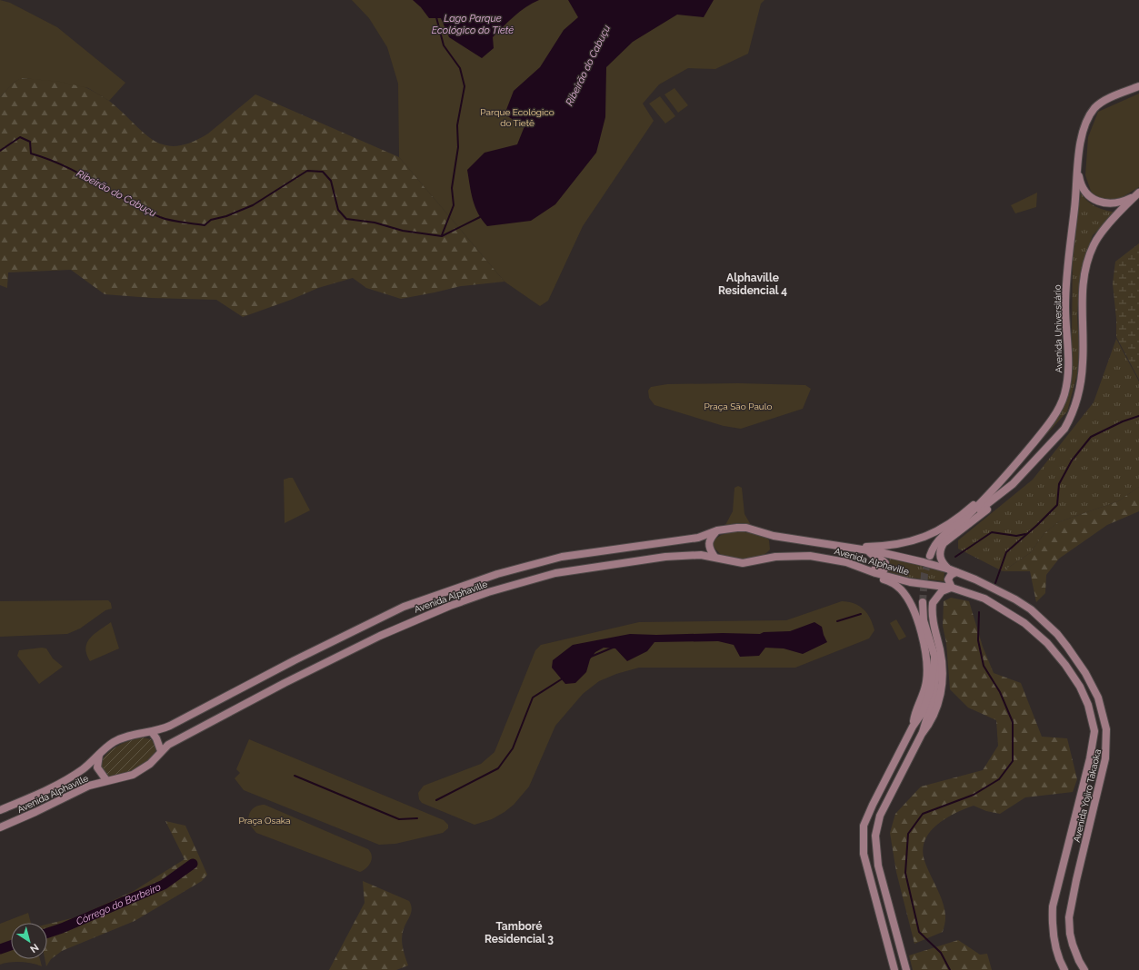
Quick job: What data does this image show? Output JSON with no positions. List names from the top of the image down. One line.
{"streets":{"main road":["Avenida Universitário","Avenida Alphaville","Avenida Yojiro Takaoka"]},"crossings":[["Avenida Alphaville","Avenida Yojiro Takaoka"]],"districts":["Alphaville Residencial 4","Tamboré Residencial 3"],"water":["Lago Parque Ecológico do Tietê","Ribeirão do Cabuçu","Córrego do Barbeiro"],"parks":["Parque Ecológico do Tietê","Praça São Paulo","Praça Osaka"],"north":"bottom right"}
